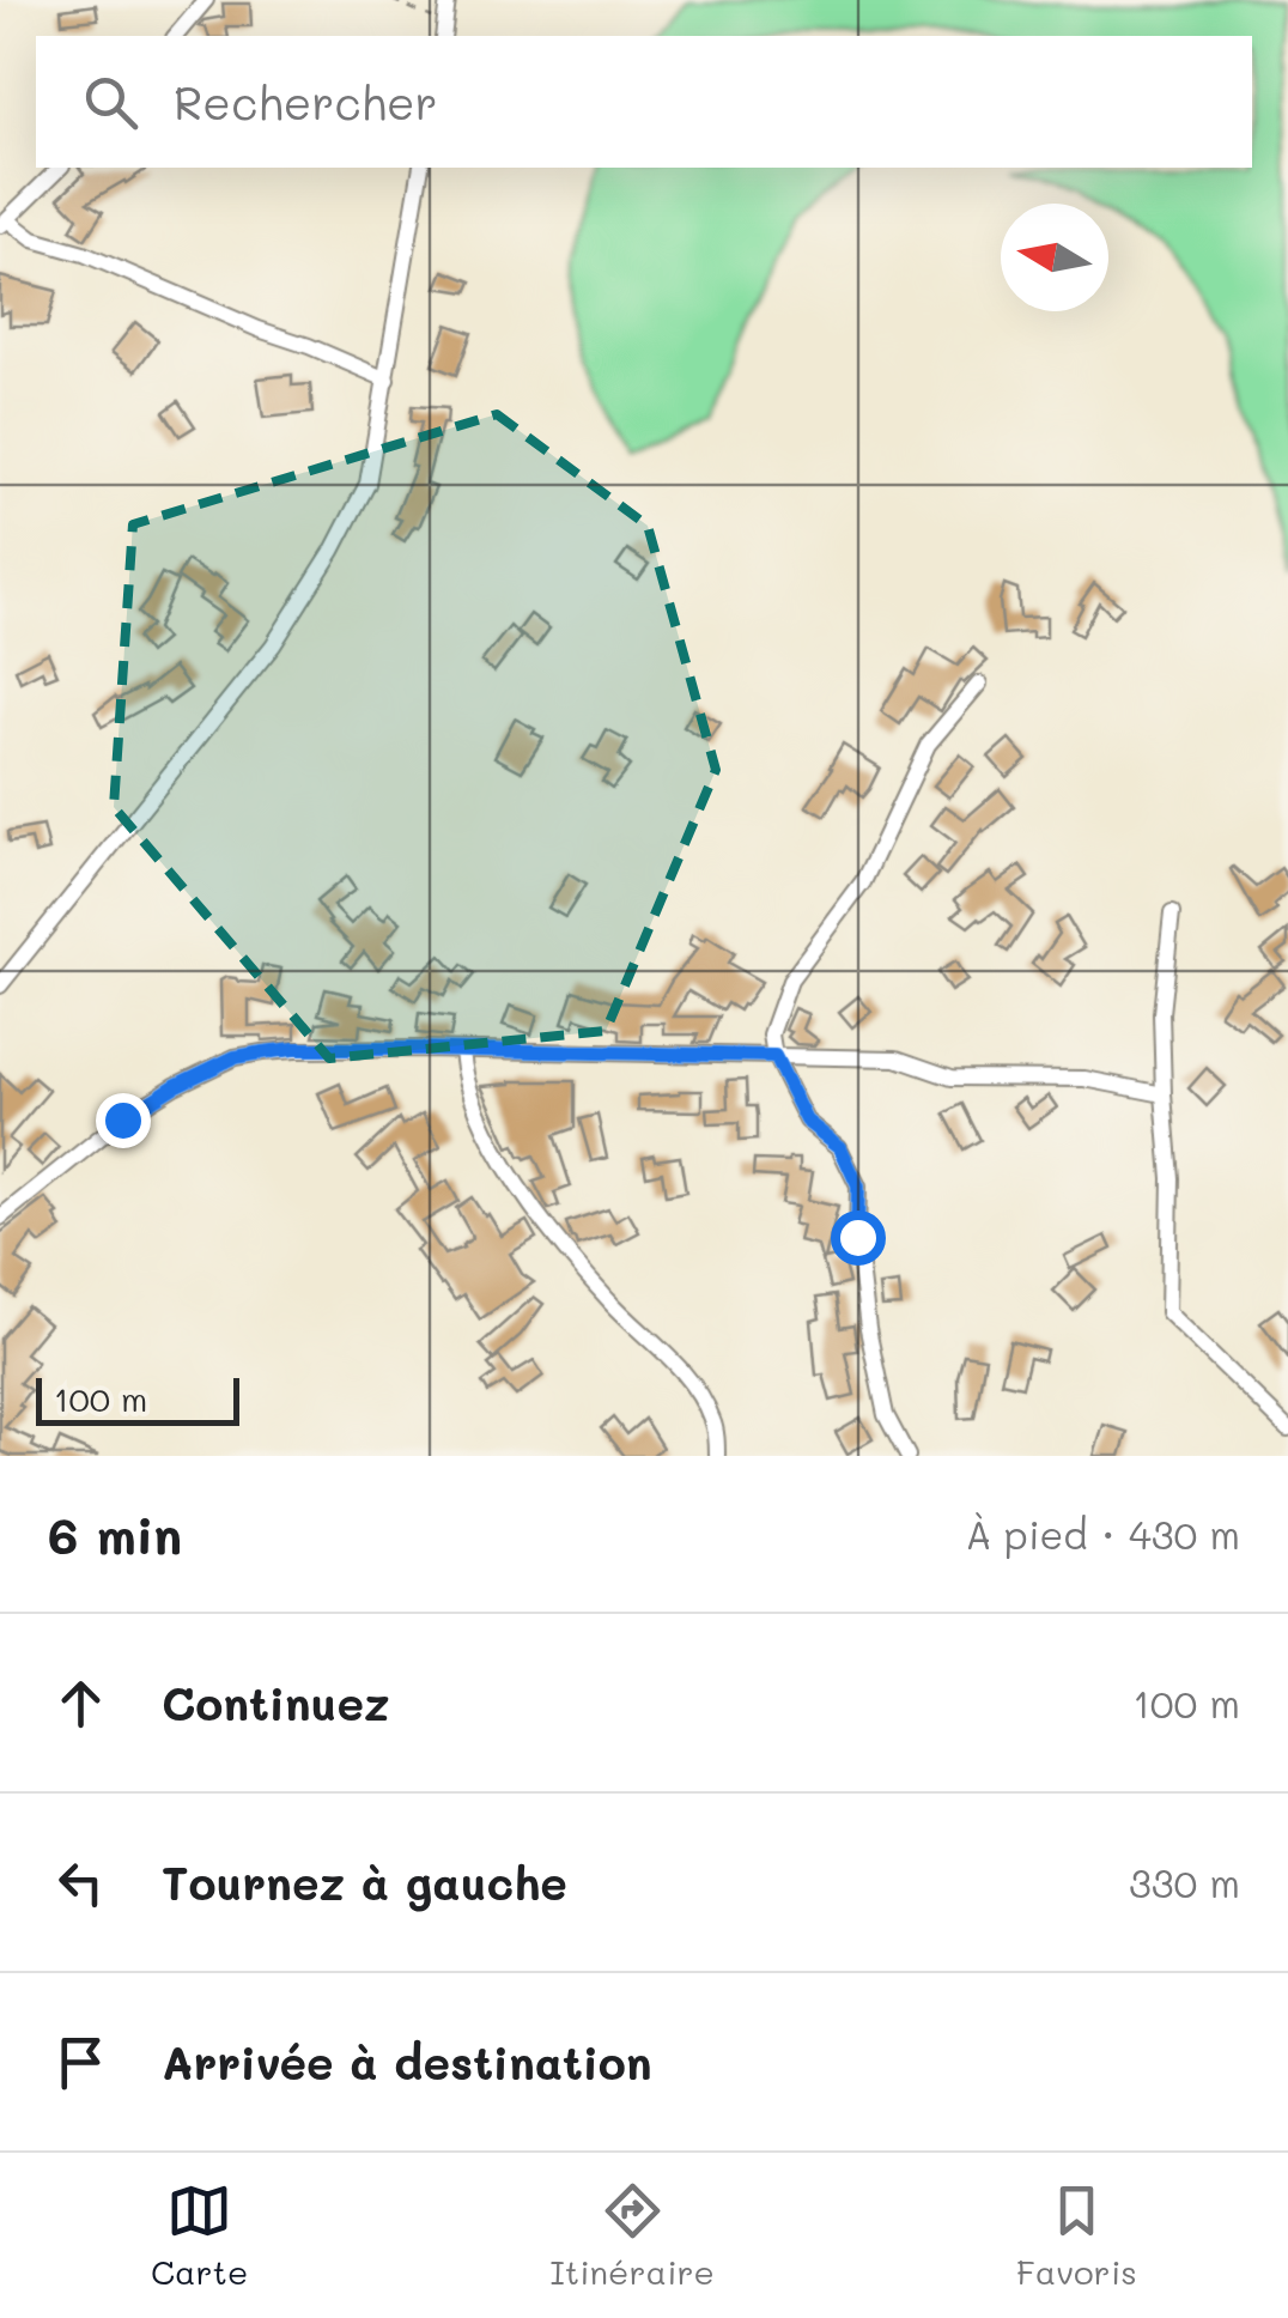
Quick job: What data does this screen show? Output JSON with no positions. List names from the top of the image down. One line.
{"scale_bar":"100 m","north":"left","page":{"search":"Rechercher","scale":"100 m","heading":["6 min","À pied · 430 m"],"list":[["Continuez","100 m"],["Tournez à gauche","330 m"],"Arrivée à destination"],"nav":["Carte","Itinéraire","Favoris"]}}
